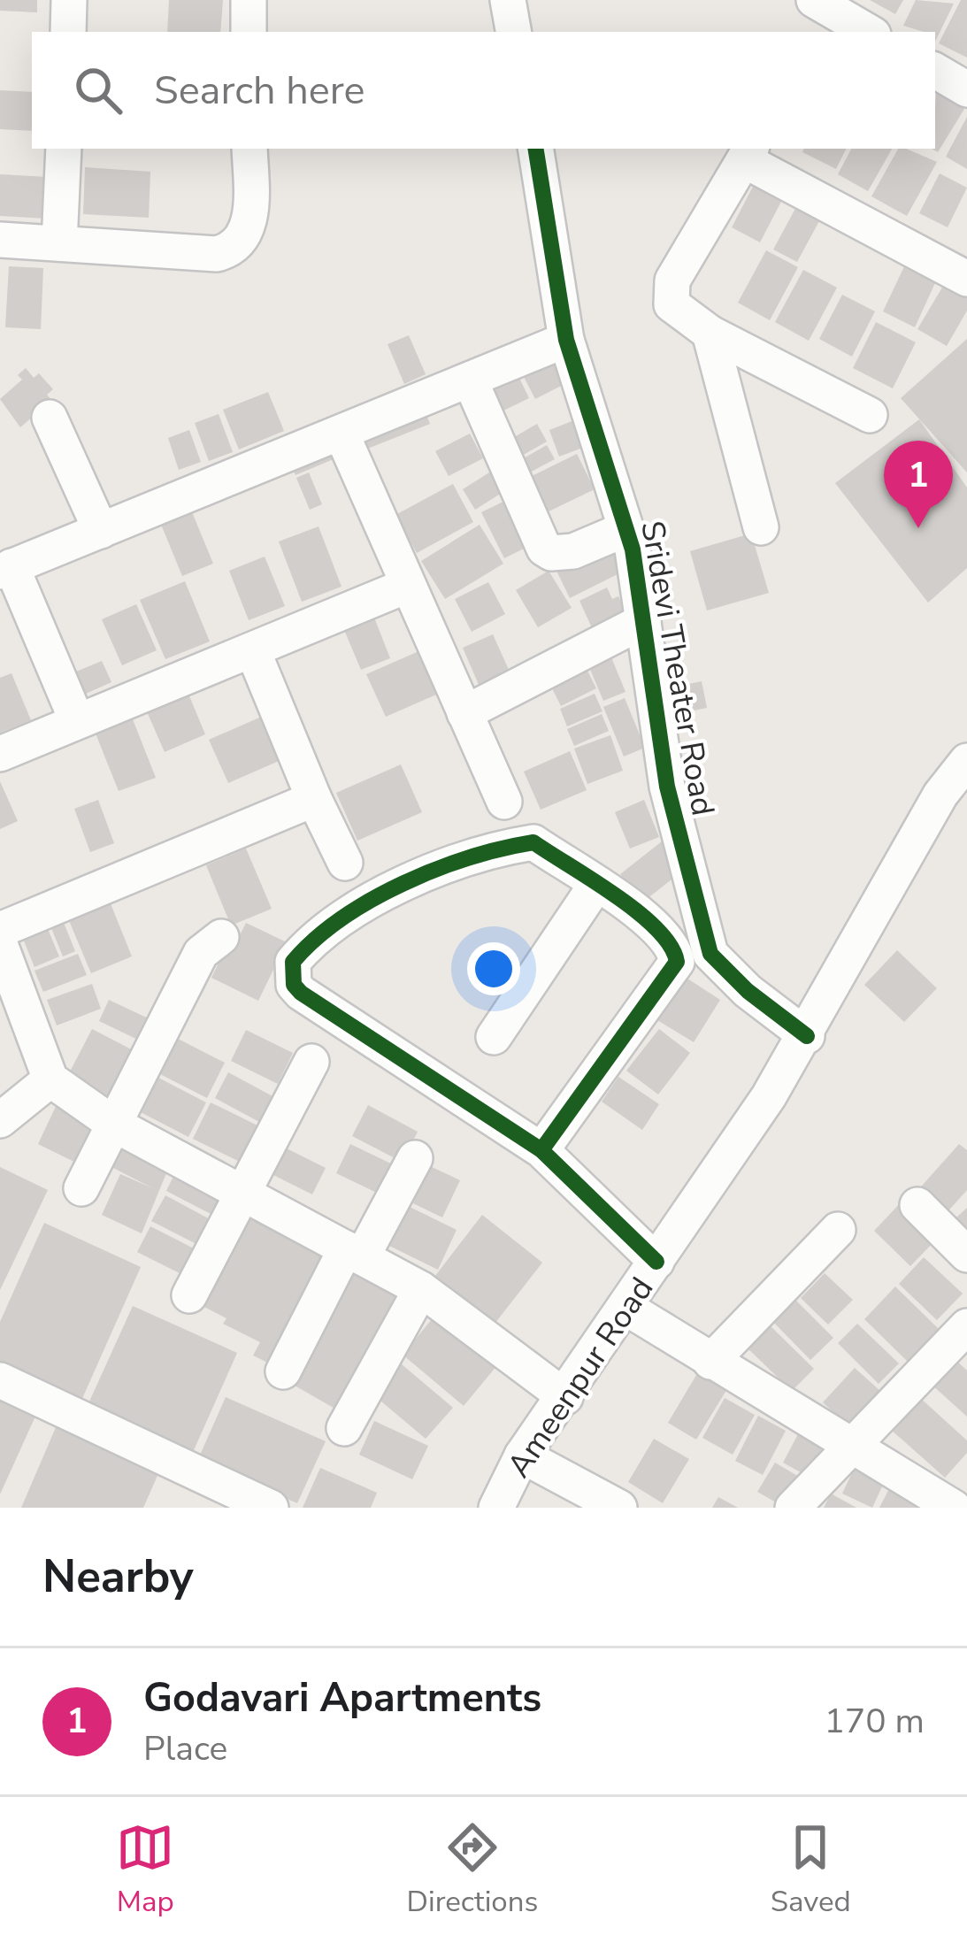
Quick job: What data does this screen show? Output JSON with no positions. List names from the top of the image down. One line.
{"streets":{"street":["Sridevi Theater Road","Ameenpur Road"]},"crossings":[["Sridevi Theater Road","Ameenpur Road"]],"page":{"search":"Search here","pins":"1","heading":"Nearby","list":[{"mark":"1","name":"Godavari Apartments","note":"Place","value":"170 m"}],"nav":["Map","Directions","Saved"]}}
